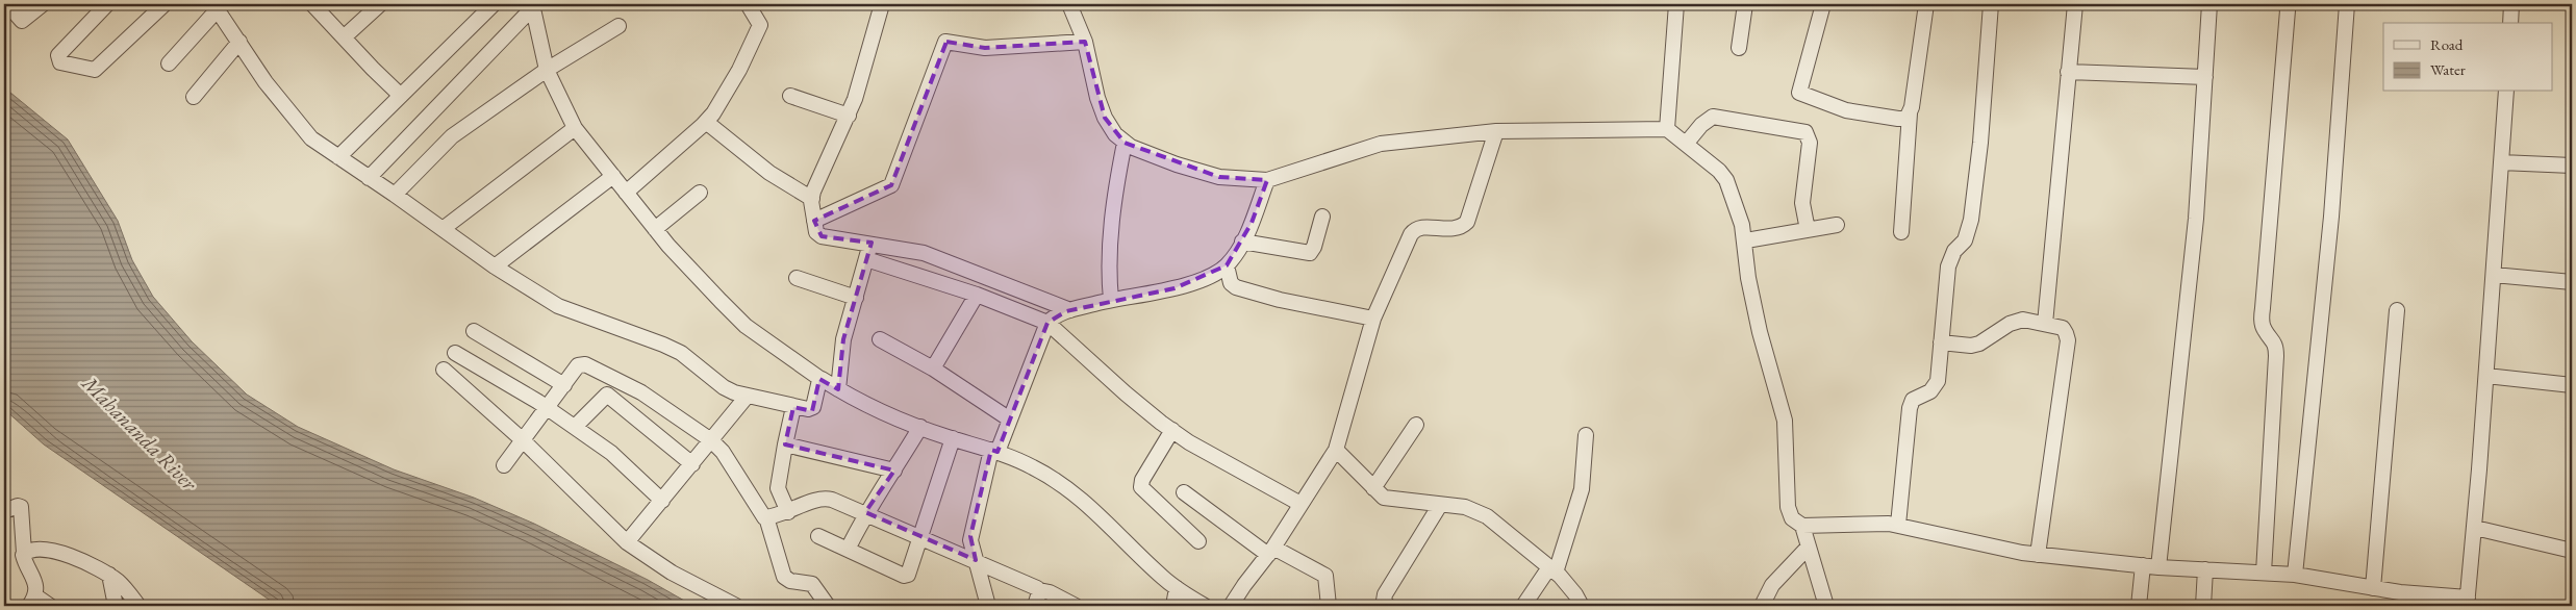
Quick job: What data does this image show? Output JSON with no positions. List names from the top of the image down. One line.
{"water":["Mahananda River"],"legend":["Road","Water"]}
